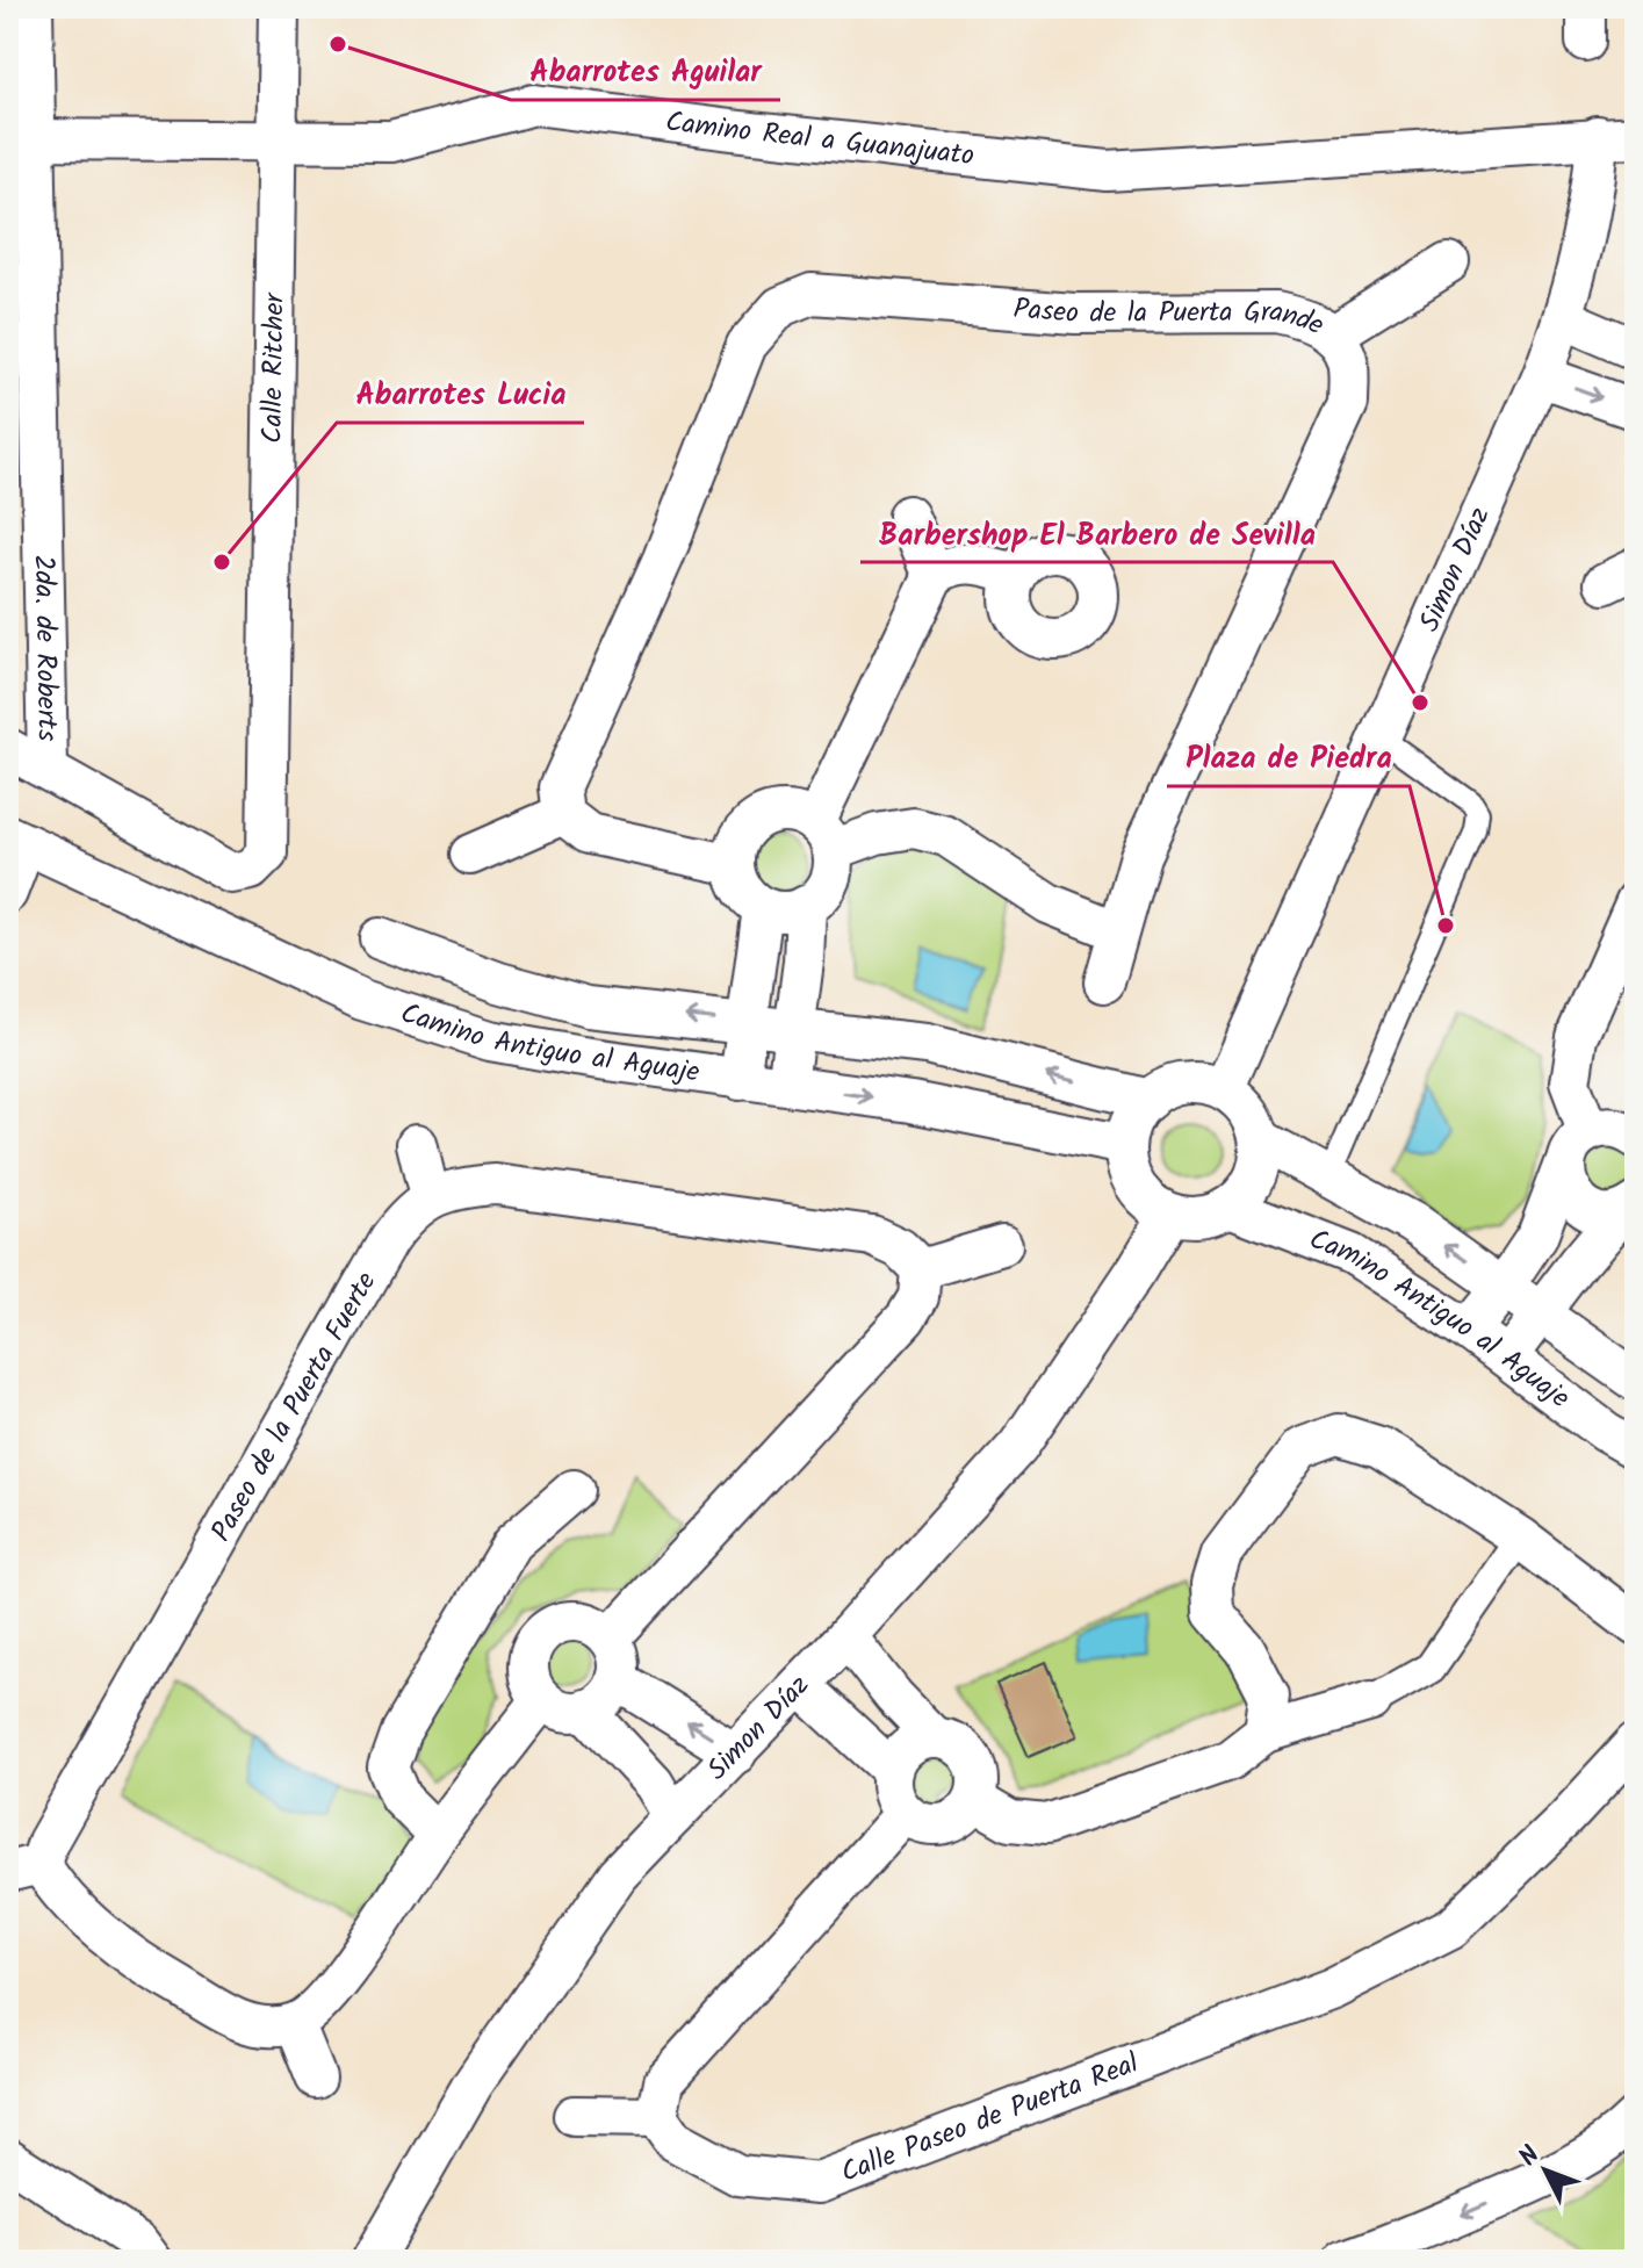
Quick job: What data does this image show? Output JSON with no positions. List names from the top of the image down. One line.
{"streets":{"street":["Camino Real a Guanajuato","Paseo de la Puerta Grande","Calle Ritcher","Simon Díaz","2da. de Roberts","Camino Antiguo al Aguaje","Paseo de la Puerta Fuerte","Calle Paseo de Puerta Real"]},"crossings":[["Camino Real a Guanajuato","Calle Ritcher"],["Camino Real a Guanajuato","Simon Díaz"],["Camino Real a Guanajuato","2da. de Roberts"],["Calle Ritcher","2da. de Roberts"],["Simon Díaz","Camino Antiguo al Aguaje"]],"places":["Abarrotes Aguilar","Abarrotes Lucia","Barbershop El Barbero de Sevilla","Plaza de Piedra"],"north":"top left"}
